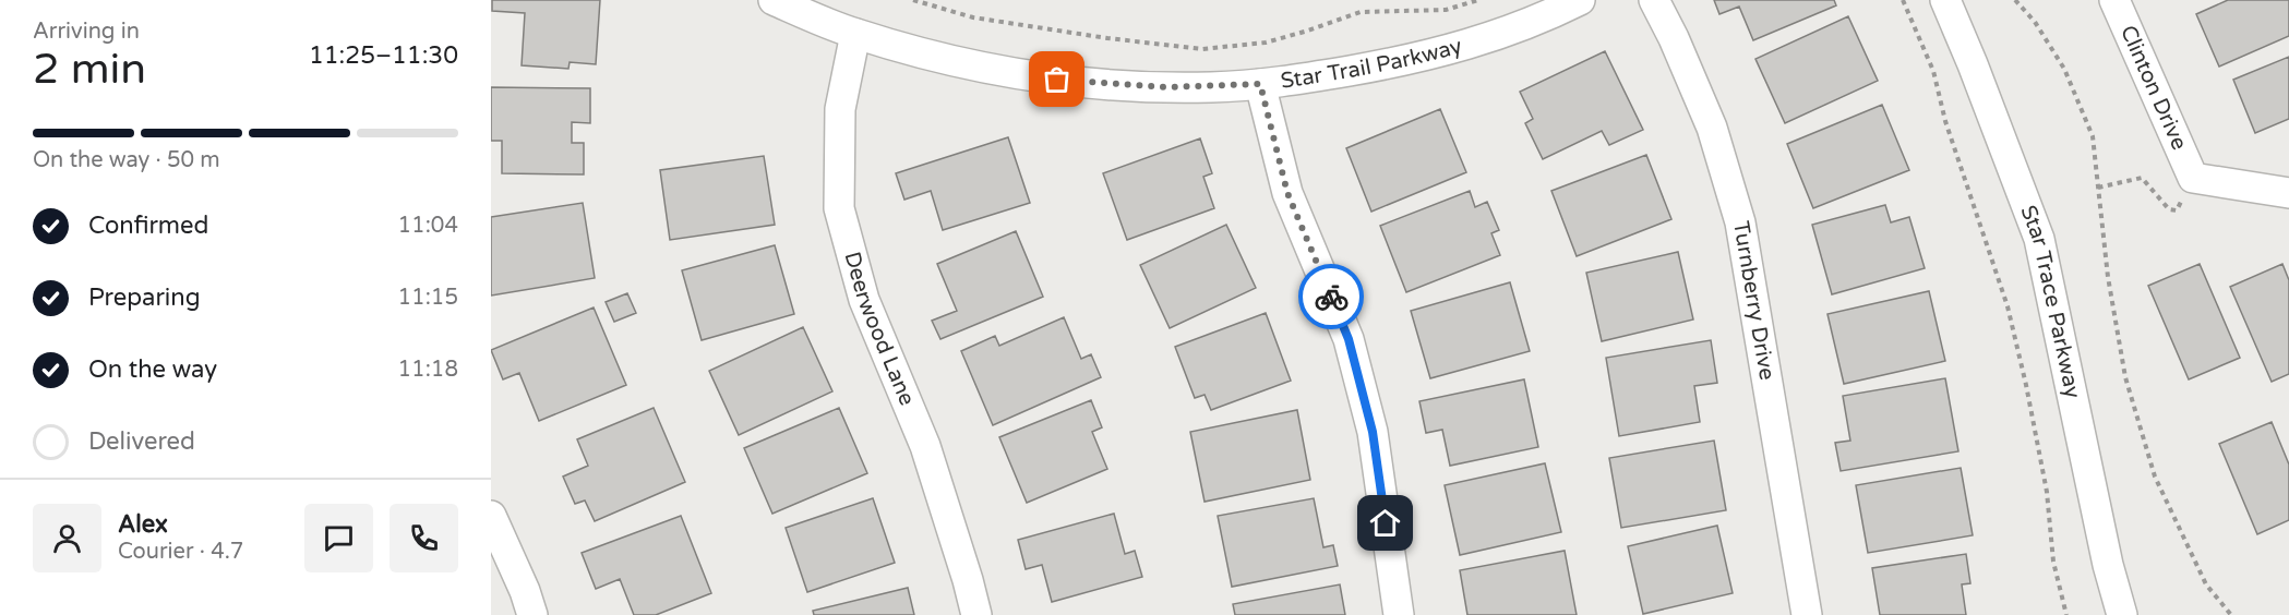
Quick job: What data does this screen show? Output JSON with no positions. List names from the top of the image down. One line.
{"streets":{"street":["Star Trail Parkway","Clinton Drive","Turnberry Drive","Star Trace Parkway","Deerwood Lane"]},"crossings":[["Star Trail Parkway","Deerwood Lane"]],"page":{"heading":["2 min","Arriving in","11:25–11:30"],"panel":["Alex","Courier · 4.7"],"bar":"On the way · 50 m","list":[["Confirmed","11:04"],["Preparing","11:15"],["On the way","11:18"],"Delivered"]}}
